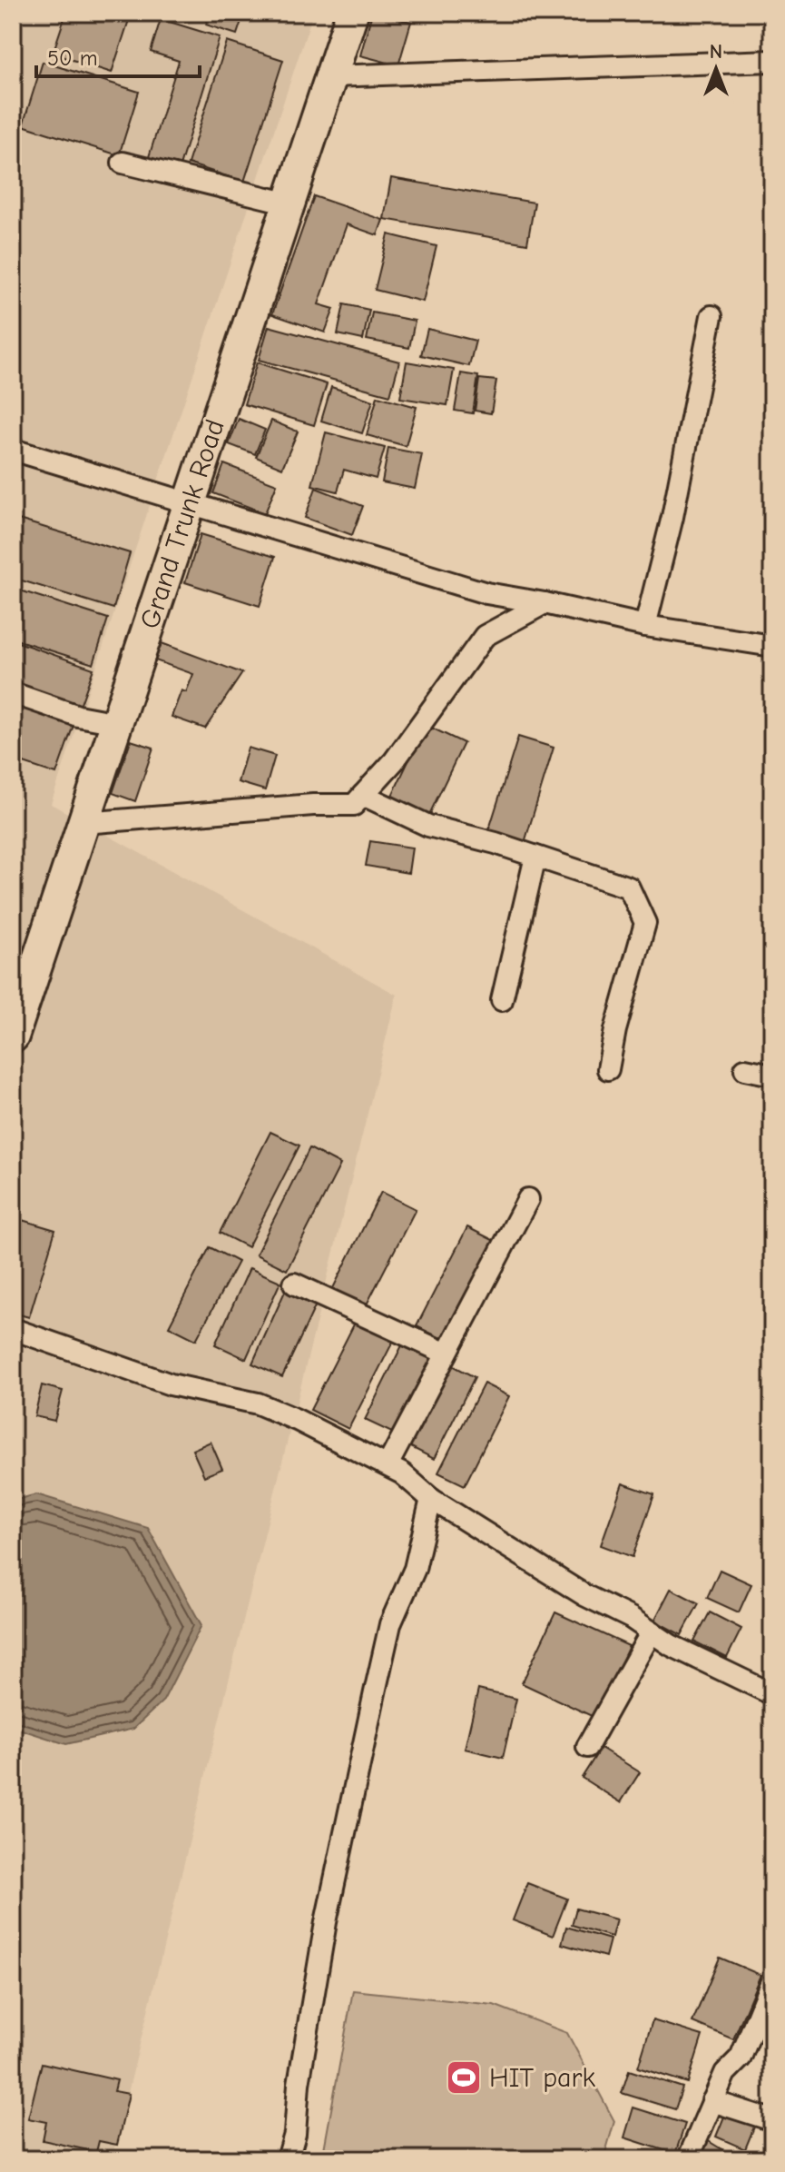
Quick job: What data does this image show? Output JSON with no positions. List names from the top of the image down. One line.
{"streets":{"main road":["Grand Trunk Road"]},"places":{"sports":["HIT park"]},"scale_bar":"50 m","north":"top"}
